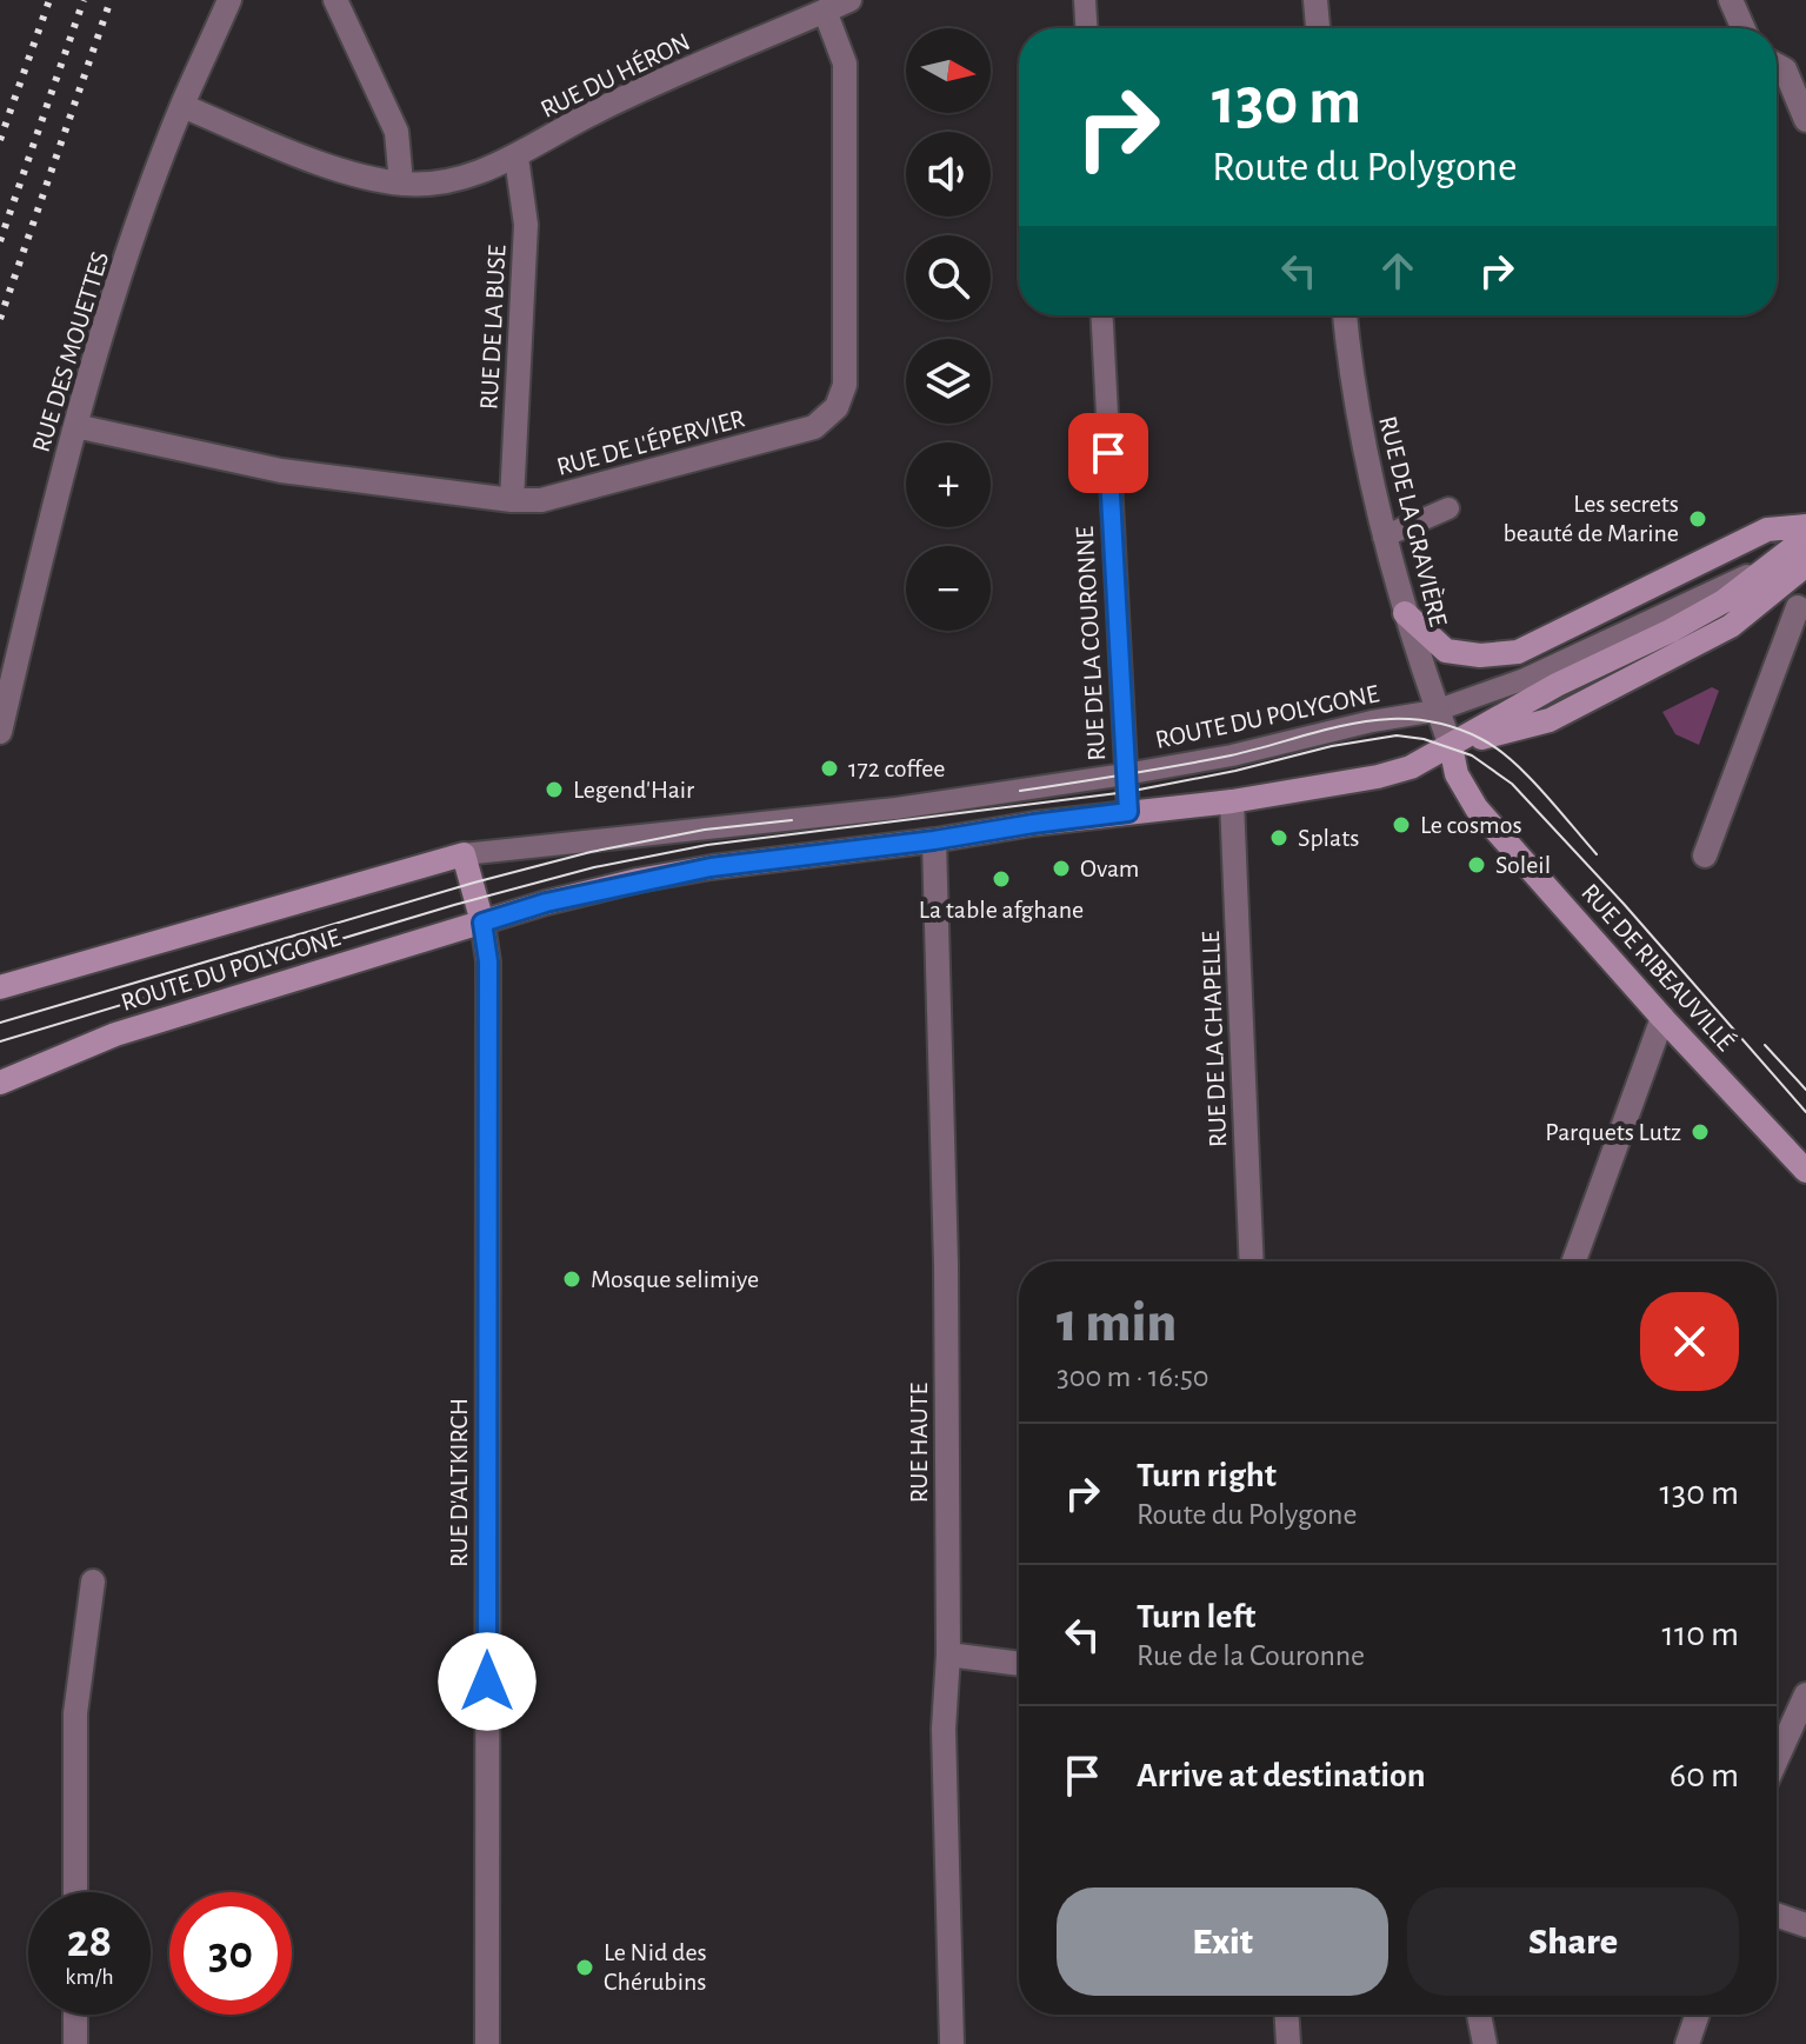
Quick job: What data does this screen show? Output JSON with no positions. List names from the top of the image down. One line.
{"streets":{"street":["RUE DU HÉRON","RUE DE LA BUSE","RUE DES MOUETTES","RUE DE L'ÉPERVIER","RUE DE LA GRAVIÈRE","ROUTE DU POLYGONE","RUE DE RIBEAUVILLÉ","RUE DE LA CHAPELLE","RUE HAUTE","RUE D'ALTKIRCH"],"lane":["RUE DE LA COURONNE"]},"crossings":[["RUE DU HÉRON","RUE DE LA BUSE"],["RUE DU HÉRON","RUE DES MOUETTES"],["RUE DU HÉRON","RUE DE L'ÉPERVIER"],["RUE DE LA BUSE","RUE DE L'ÉPERVIER"],["RUE DES MOUETTES","RUE DE L'ÉPERVIER"],["RUE DE LA GRAVIÈRE","ROUTE DU POLYGONE"],["RUE DE LA GRAVIÈRE","RUE DE RIBEAUVILLÉ"],["RUE DE LA COURONNE","ROUTE DU POLYGONE"],["ROUTE DU POLYGONE","RUE DE RIBEAUVILLÉ"],["ROUTE DU POLYGONE","RUE DE LA CHAPELLE"],["ROUTE DU POLYGONE","RUE HAUTE"],["ROUTE DU POLYGONE","RUE D'ALTKIRCH"]],"places":["Les secrets beauté de Marine","172 coffee","Legend'Hair","Le cosmos","Splats","Soleil","Ovam","La table afghane","Parquets Lutz","Mosque selimiye","Le Nid des Chérubins"],"north":"right","page":{"map_buttons":["+","−"],"turn":["130 m","Route du Polygone"],"heading":["1 min","300 m · 16:50"],"list":[{"name":"Turn right","note":"Route du Polygone","value":"130 m"},{"name":"Turn left","note":"Rue de la Couronne","value":"110 m"},{"name":"Arrive at destination","value":"60 m"}],"buttons":["Exit","Share"],"speed":"28 km/h","limit":"30"}}
